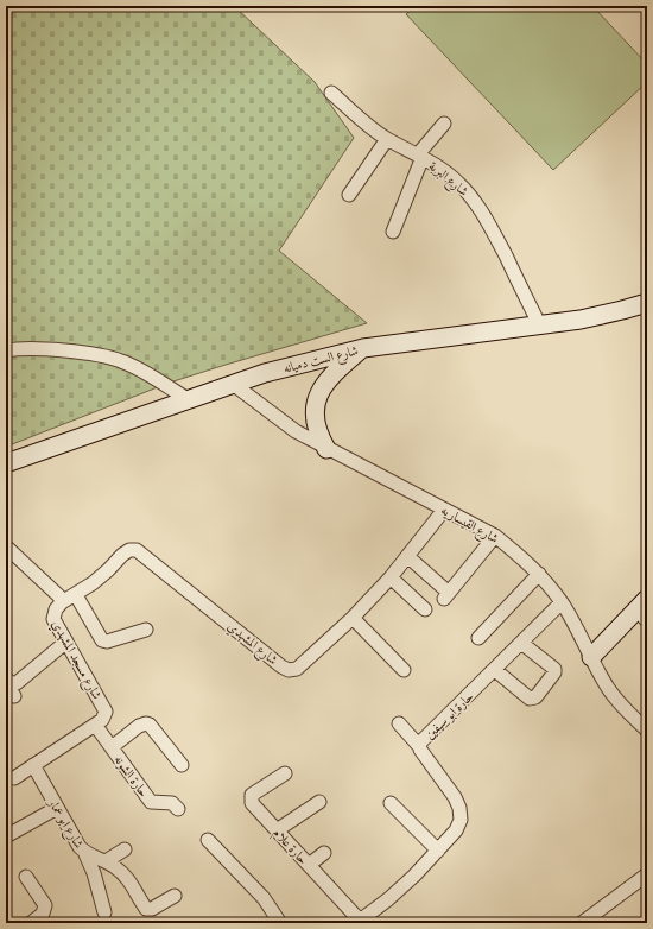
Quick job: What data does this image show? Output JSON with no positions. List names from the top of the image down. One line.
{"streets":{"street":["شارع البربة","شارع الست دميانه","شارع القيساريه","شارع المشهدي","شارع مسجد المشهدي","حارة ابو سيفين","حارة الشونه","شارع ابو عمار","حارة علام"]},"crossings":[["شارع البربة","شارع الست دميانه"],["شارع الست دميانه","شارع القيساريه"],["شارع القيساريه","شارع المشهدي"],["شارع القيساريه","حارة ابو سيفين"],["شارع المشهدي","شارع مسجد المشهدي"],["شارع مسجد المشهدي","حارة الشونه"],["حارة ابو سيفين","حارة علام"]]}
